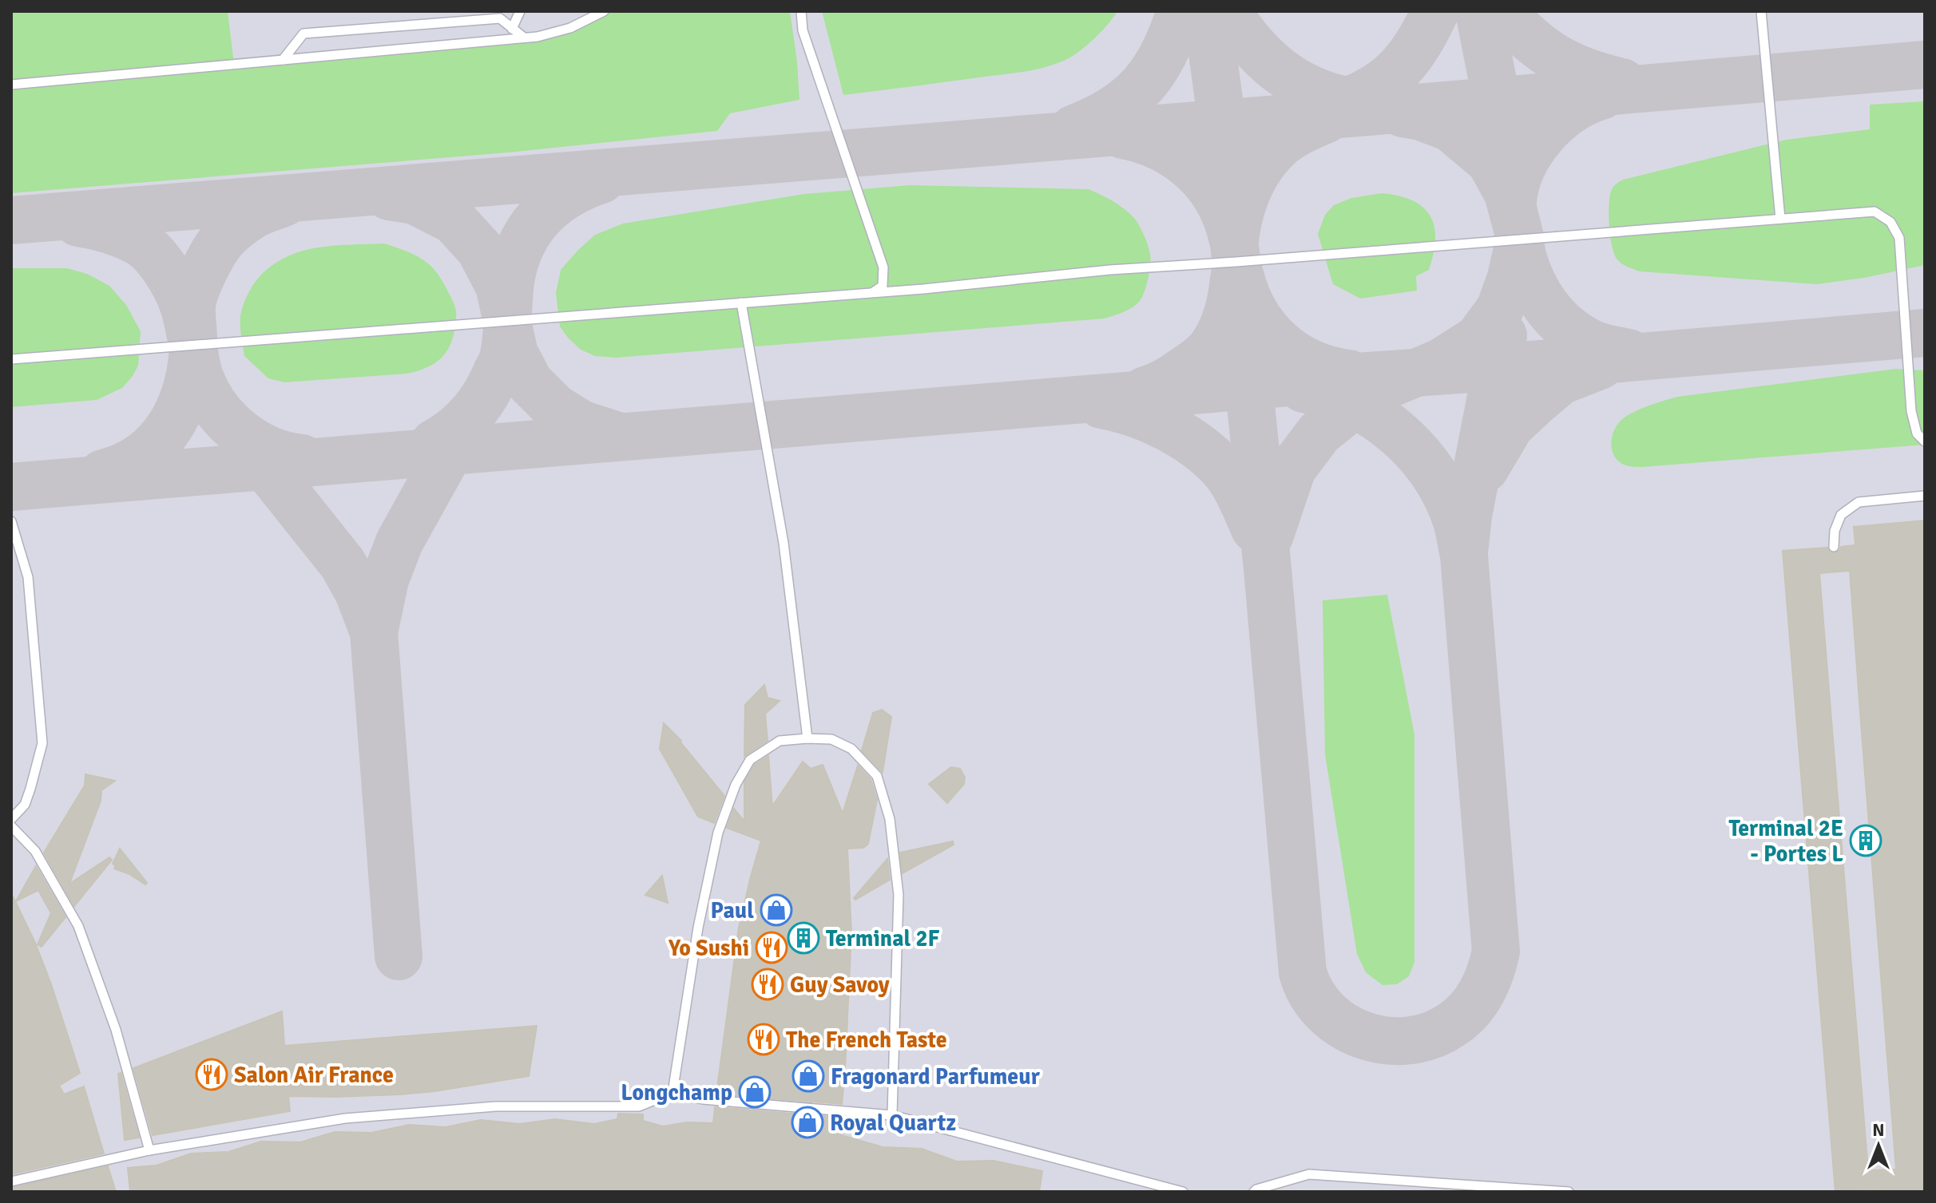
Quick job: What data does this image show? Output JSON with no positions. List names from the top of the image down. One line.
{"places":{"building":["Terminal 2E - Portes L","Terminal 2F"],"shop":["Paul","Fragonard Parfumeur","Longchamp","Royal Quartz"],"restaurant":["Yo Sushi","Guy Savoy","The French Taste","Salon Air France"]},"north":"top"}
